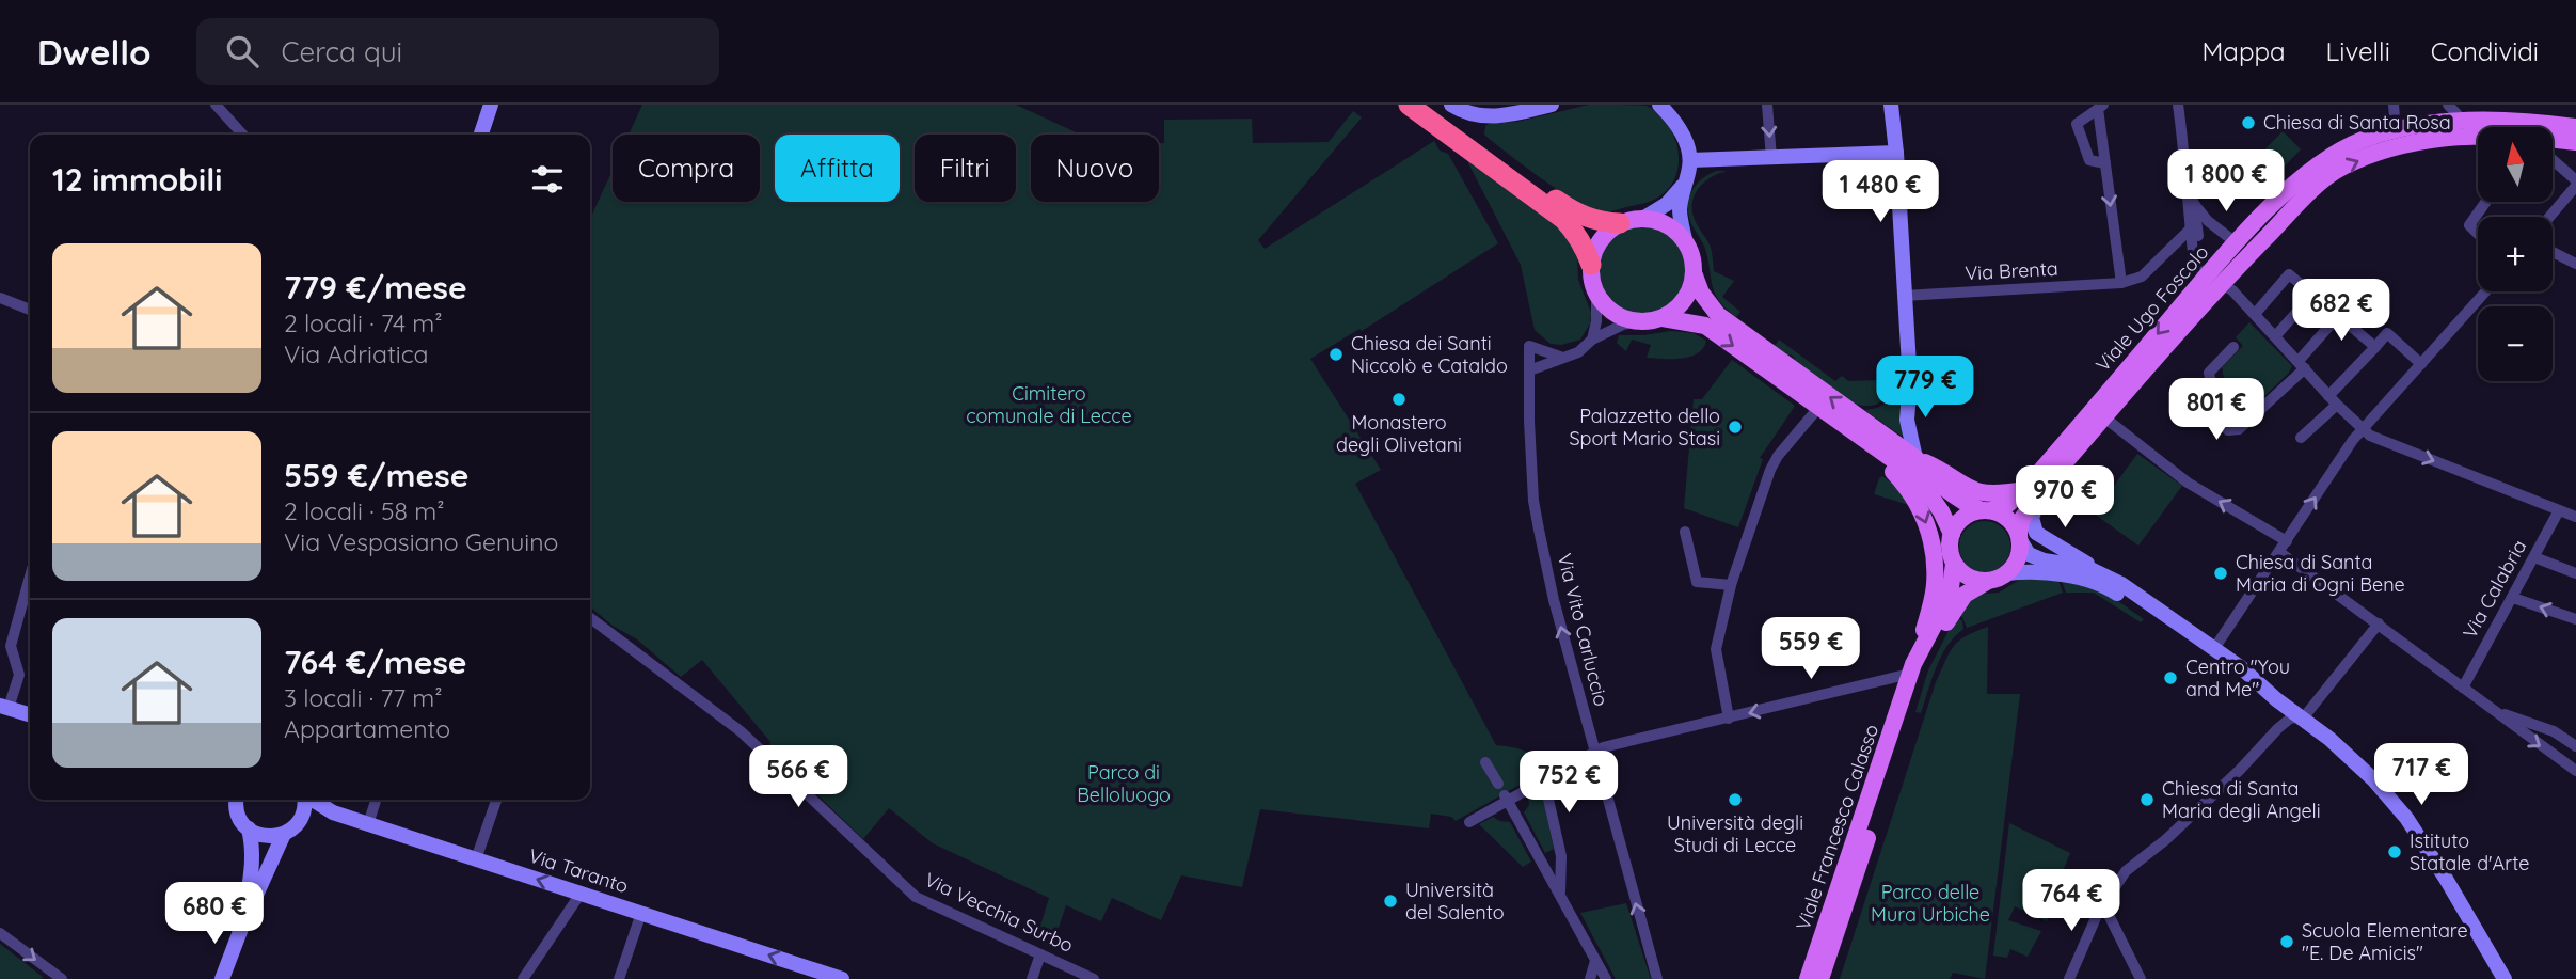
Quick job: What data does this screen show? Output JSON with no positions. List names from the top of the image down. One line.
{"streets":{"main road":["Viale Ugo Foscolo","Viale Francesco Calasso"],"street":["Via Brenta","Via Calabria","Via Vito Carluccio","Via Taranto","Via Vecchia Surbo"]},"crossings":[["Viale Ugo Foscolo","Viale Francesco Calasso"]],"one_way":["Via Taranto"],"parks":["Cimitero comunale di Lecce","Parco di Belloluogo","Parco delle Mura Urbiche"],"places":["Chiesa di Santa Rosa","Chiesa dei Santi Niccolò e Cataldo","Monastero degli Olivetani","Palazzetto dello Sport Mario Stasi","Chiesa di Santa Maria di Ogni Bene","Centro \"You and Me\"","Università degli Studi di Lecce","Chiesa di Santa Maria degli Angeli","Istituto Statale d'Arte","Università del Salento","Scuola Elementare \"E. De Amicis\""],"north":"top","page":{"header":"Dwello","search":"Cerca qui","nav":["Mappa","Livelli","Condividi"],"map_buttons":["+","−"],"chip":["Compra","Affitta","Filtri","Nuovo"],"heading":"12 immobili","price":["1 800 €","1 480 €","682 €","779 €","801 €","970 €","559 €","717 €","566 €","752 €","764 €","680 €"],"list":[{"name":"779 €/mese","note":"2 locali · 74 m² · Via Adriatica"},{"name":"559 €/mese","note":"2 locali · 58 m² · Via Vespasiano Genuino"},{"name":"764 €/mese","note":"3 locali · 77 m² · Appartamento"}]}}
